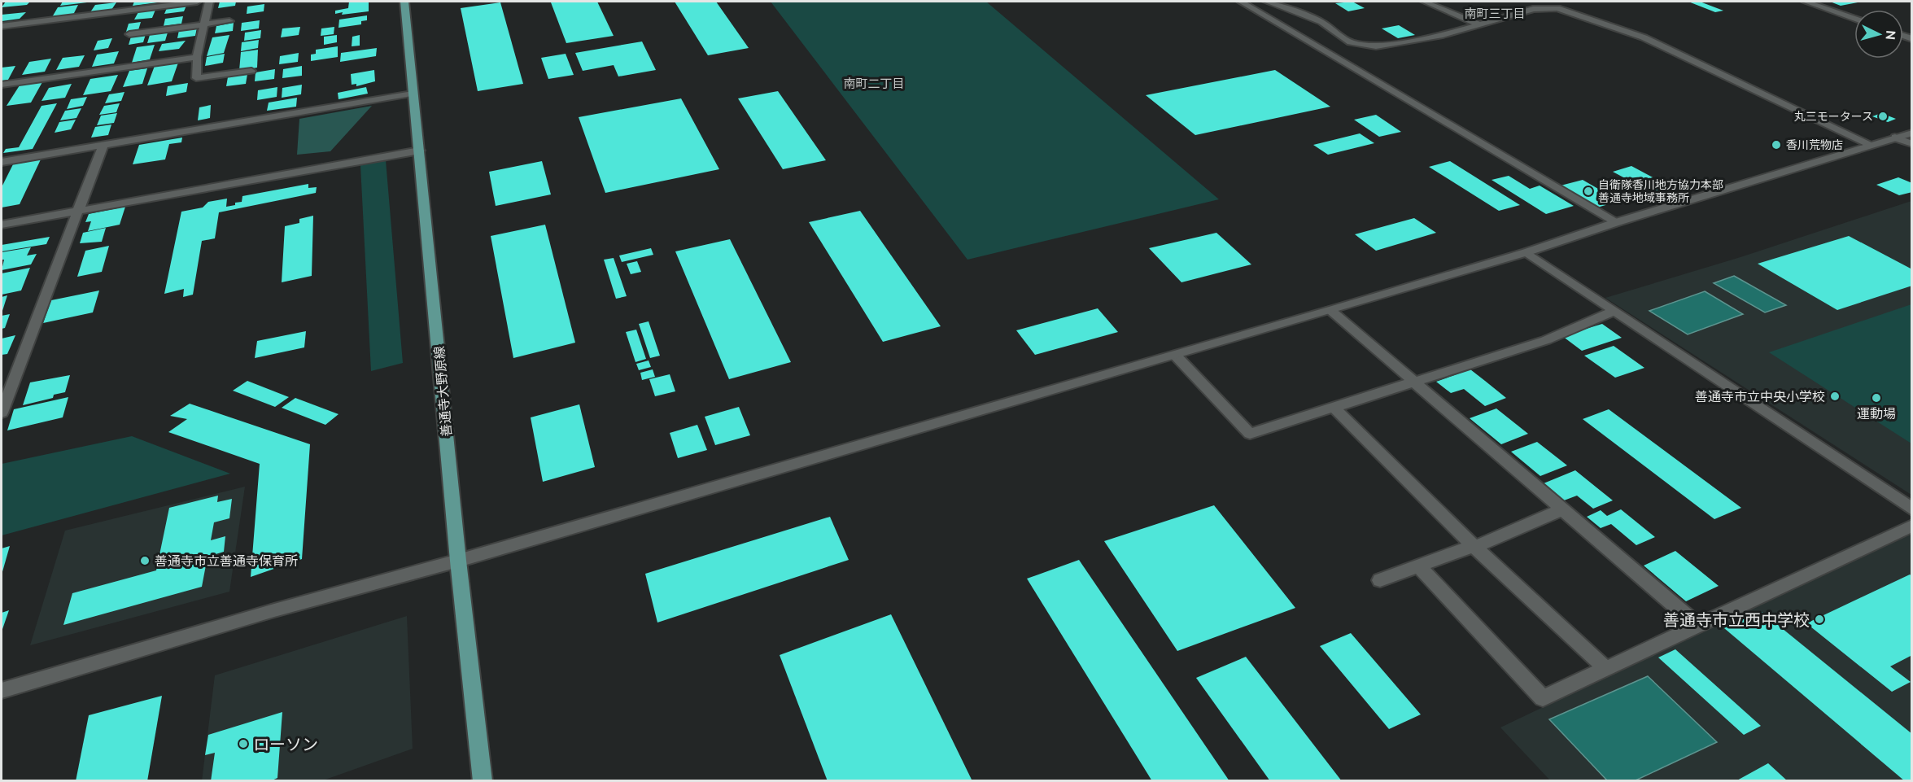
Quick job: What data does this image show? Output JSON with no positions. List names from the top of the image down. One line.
{"streets":{"main road":["善通寺大野原線"]},"districts":["南町三丁目","南町二丁目"],"places":["丸三モータース","香川荒物店","自衛隊香川地方協力本部 善通寺地域事務所","善通寺市立中央小学校","運動場","善通寺市立善通寺保育所","善通寺市立西中学校","ローソン"],"north":"right"}
